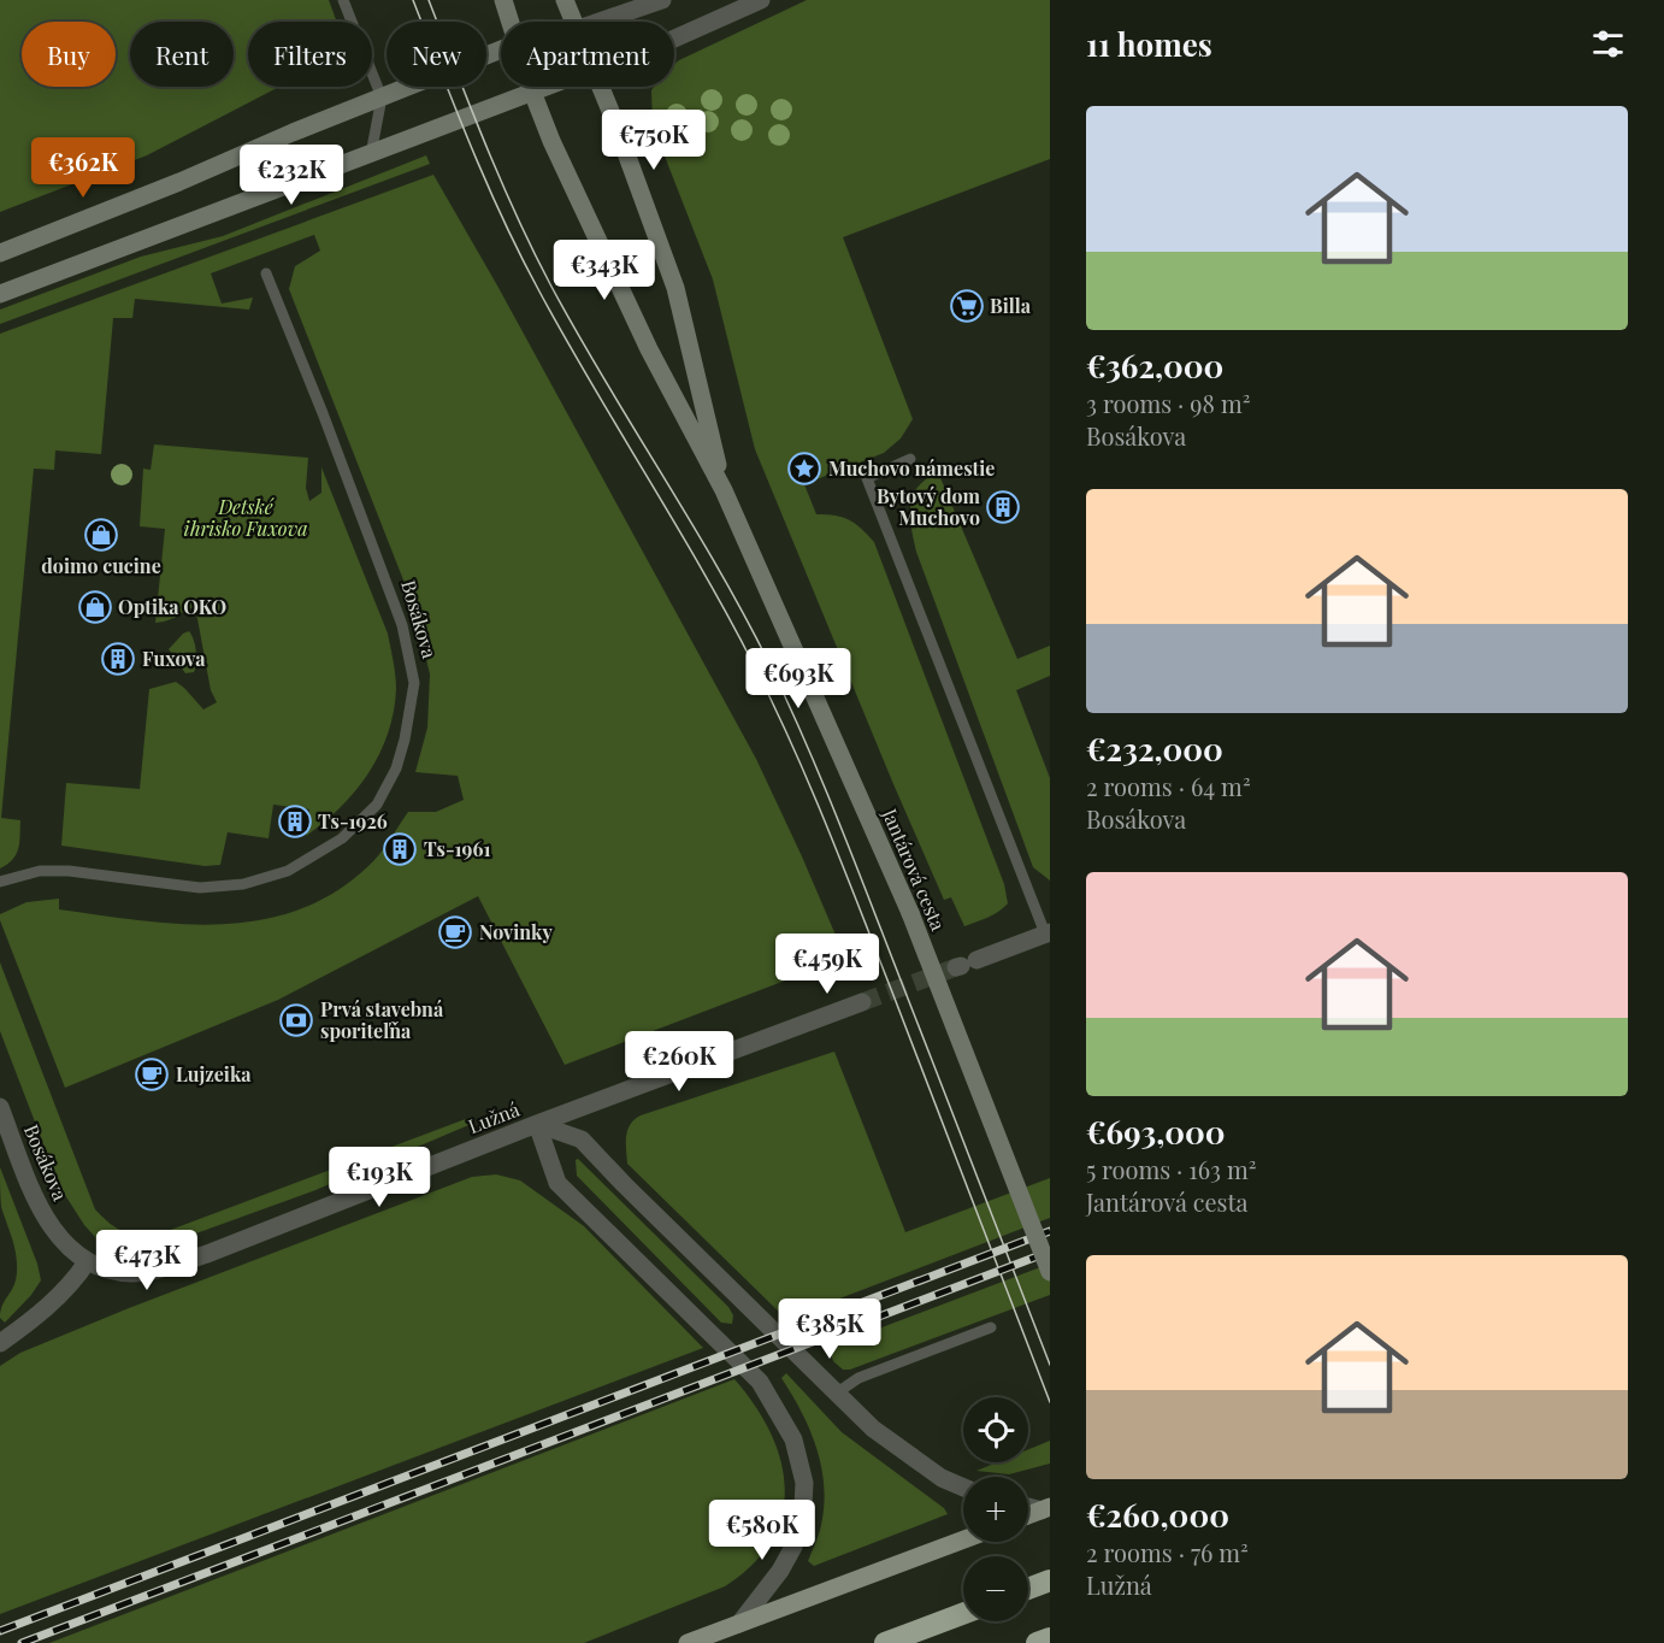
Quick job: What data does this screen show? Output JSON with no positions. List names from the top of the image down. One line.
{"streets":{"street":["Bosákova","Jantárová cesta","Lužná"]},"crossings":[["Bosákova","Lužná"]],"parks":["Detské ihrisko Fuxova"],"places":{"supermarket":["Billa"],"place":["Muchovo námestie"],"building":["Bytový dom Muchovo","Fuxova","Ts-1926","Ts-1961"],"shop":["doimo cucine","Optika OKO"],"cafe":["Novinky","Lujzeika"],"bank":["Prvá stavebná sporiteľňa"]},"page":{"heading":"11 homes","chip":["Buy","Rent","Filters","New","Apartment"],"list":[{"name":"€362,000","note":"3 rooms · 98 m² · Bosákova"},{"name":"€232,000","note":"2 rooms · 64 m² · Bosákova"},{"name":"€693,000","note":"5 rooms · 163 m² · Jantárová cesta"},{"name":"€260,000","note":"2 rooms · 76 m² · Lužná"}],"price":["€750K","€362K","€232K","€343K","€693K","€459K","€260K","€193K","€473K","€385K","€580K"],"map_buttons":["+","−"]}}
